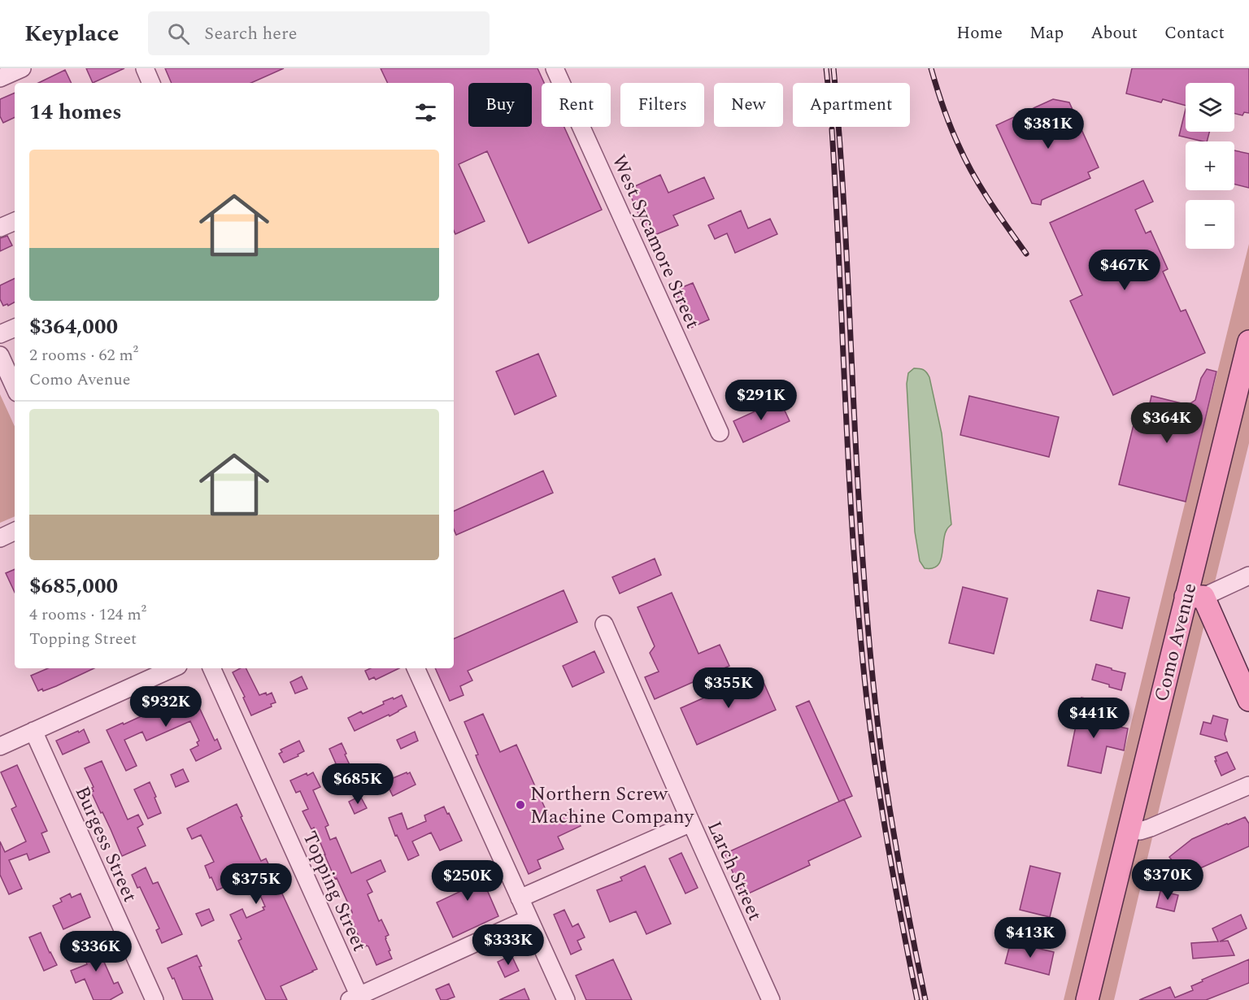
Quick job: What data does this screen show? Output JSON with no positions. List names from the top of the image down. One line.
{"streets":{"main road":["Como Avenue"],"street":["West Sycamore Street","Burgess Street","Larch Street","Topping Street"]},"places":["Northern Screw Machine Company"],"page":{"header":"Keyplace","search":"Search here","nav":["Home","Map","About","Contact"],"map_buttons":["+","−"],"chip":["Buy","Rent","Filters","New","Apartment"],"heading":"14 homes","price":["$381K","$467K","$291K","$364K","$355K","$932K","$441K","$685K","$370K","$250K","$375K","$413K","$333K","$336K"],"list":[{"name":"$364,000","note":"2 rooms · 62 m² · Como Avenue"},{"name":"$685,000","note":"4 rooms · 124 m² · Topping Street"}]}}
